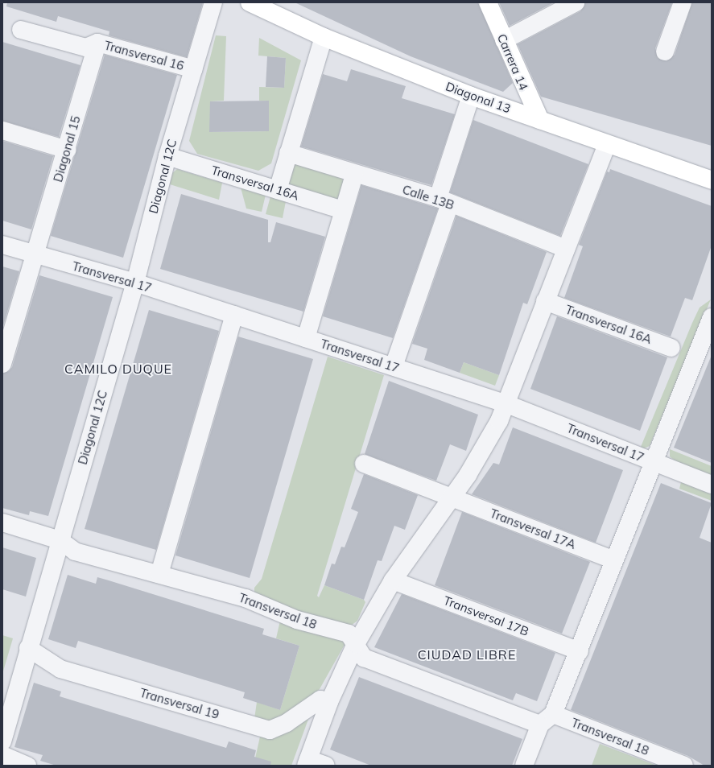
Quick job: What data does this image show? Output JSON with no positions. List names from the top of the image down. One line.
{"streets":{"main road":["Carrera 14","Diagonal 13"],"street":["Transversal 16","Diagonal 15","Diagonal 12C","Transversal 16A","Calle 13B","Transversal 17","Transversal 17A","Transversal 18","Transversal 17B","Transversal 19"]},"crossings":[["Transversal 16","Diagonal 15"],["Transversal 16","Diagonal 12C"],["Carrera 14","Diagonal 13"],["Diagonal 15","Transversal 17"],["Diagonal 12C","Transversal 16A"],["Diagonal 12C","Transversal 17"],["Diagonal 12C","Transversal 18"],["Diagonal 12C","Transversal 19"]],"districts":["CAMILO DUQUE","CIUDAD LIBRE"]}
